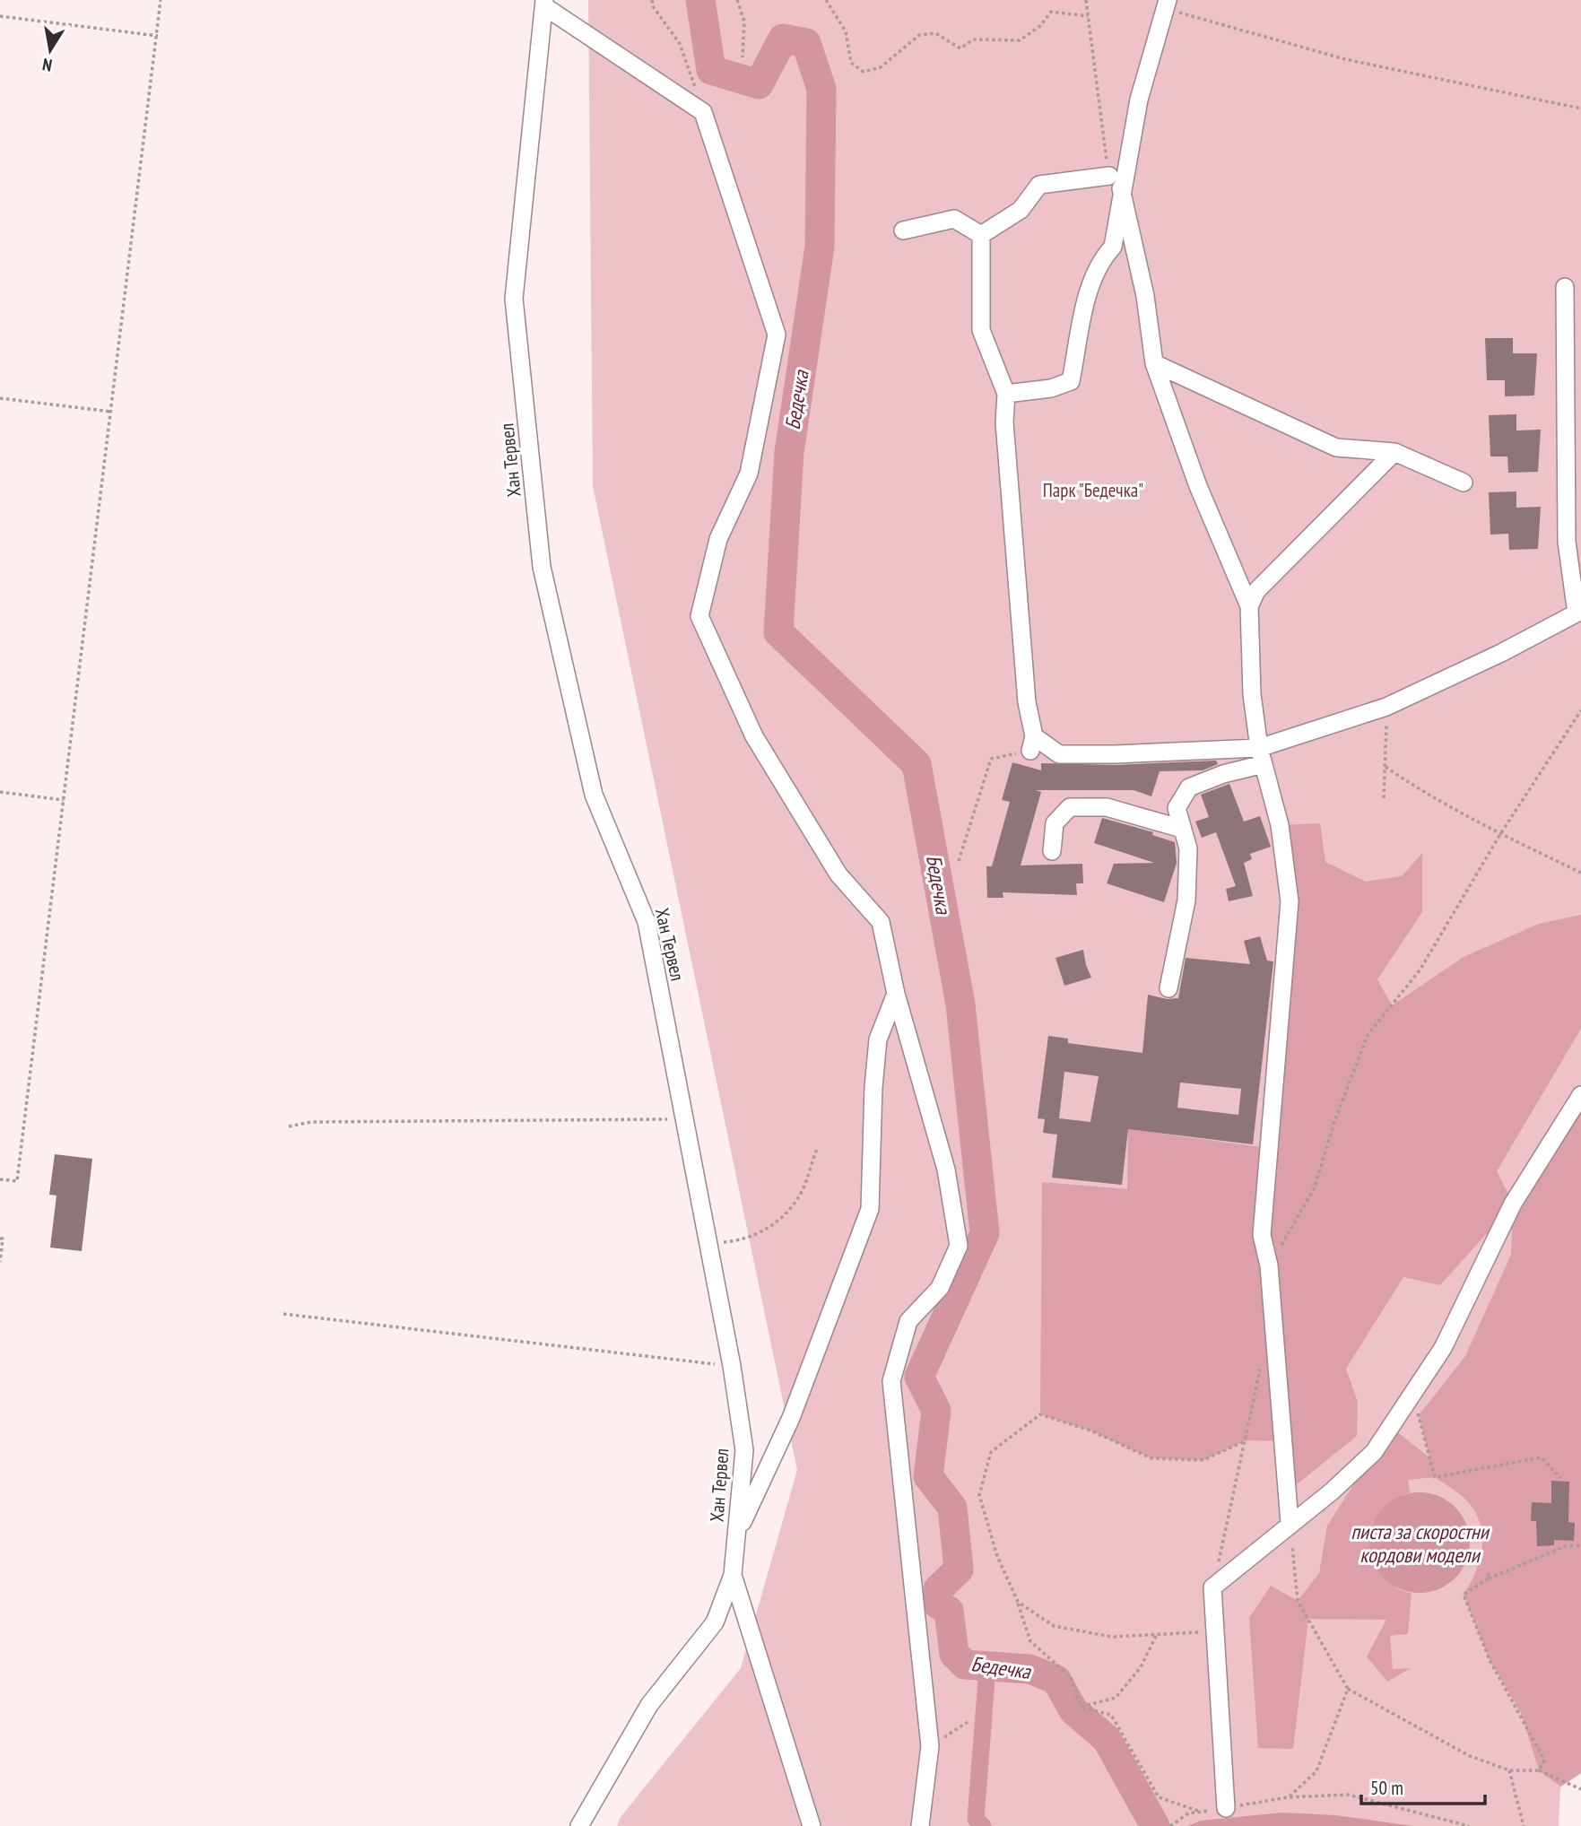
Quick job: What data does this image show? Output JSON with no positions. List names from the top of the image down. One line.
{"streets":{"street":["Хан Тервел"]},"water":["Бедечка","писта за скоростни кордови модели"],"parks":["Парк \"Бедечка\""],"scale_bar":"50 m","north":"bottom"}
